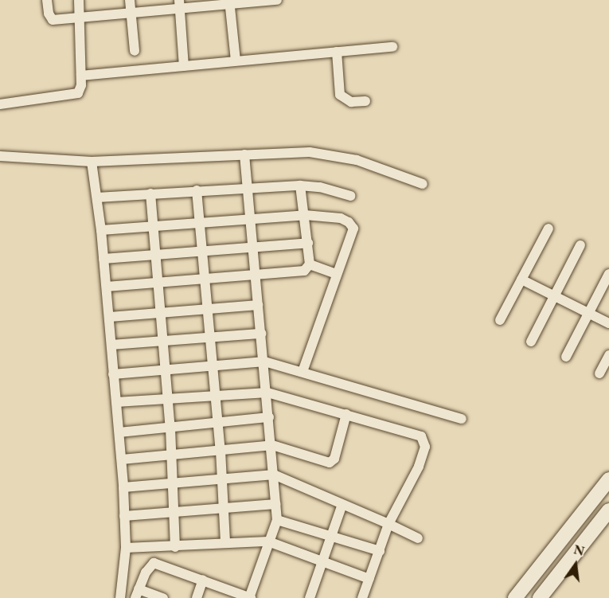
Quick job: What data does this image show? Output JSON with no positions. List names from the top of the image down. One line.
{"north":"top"}
